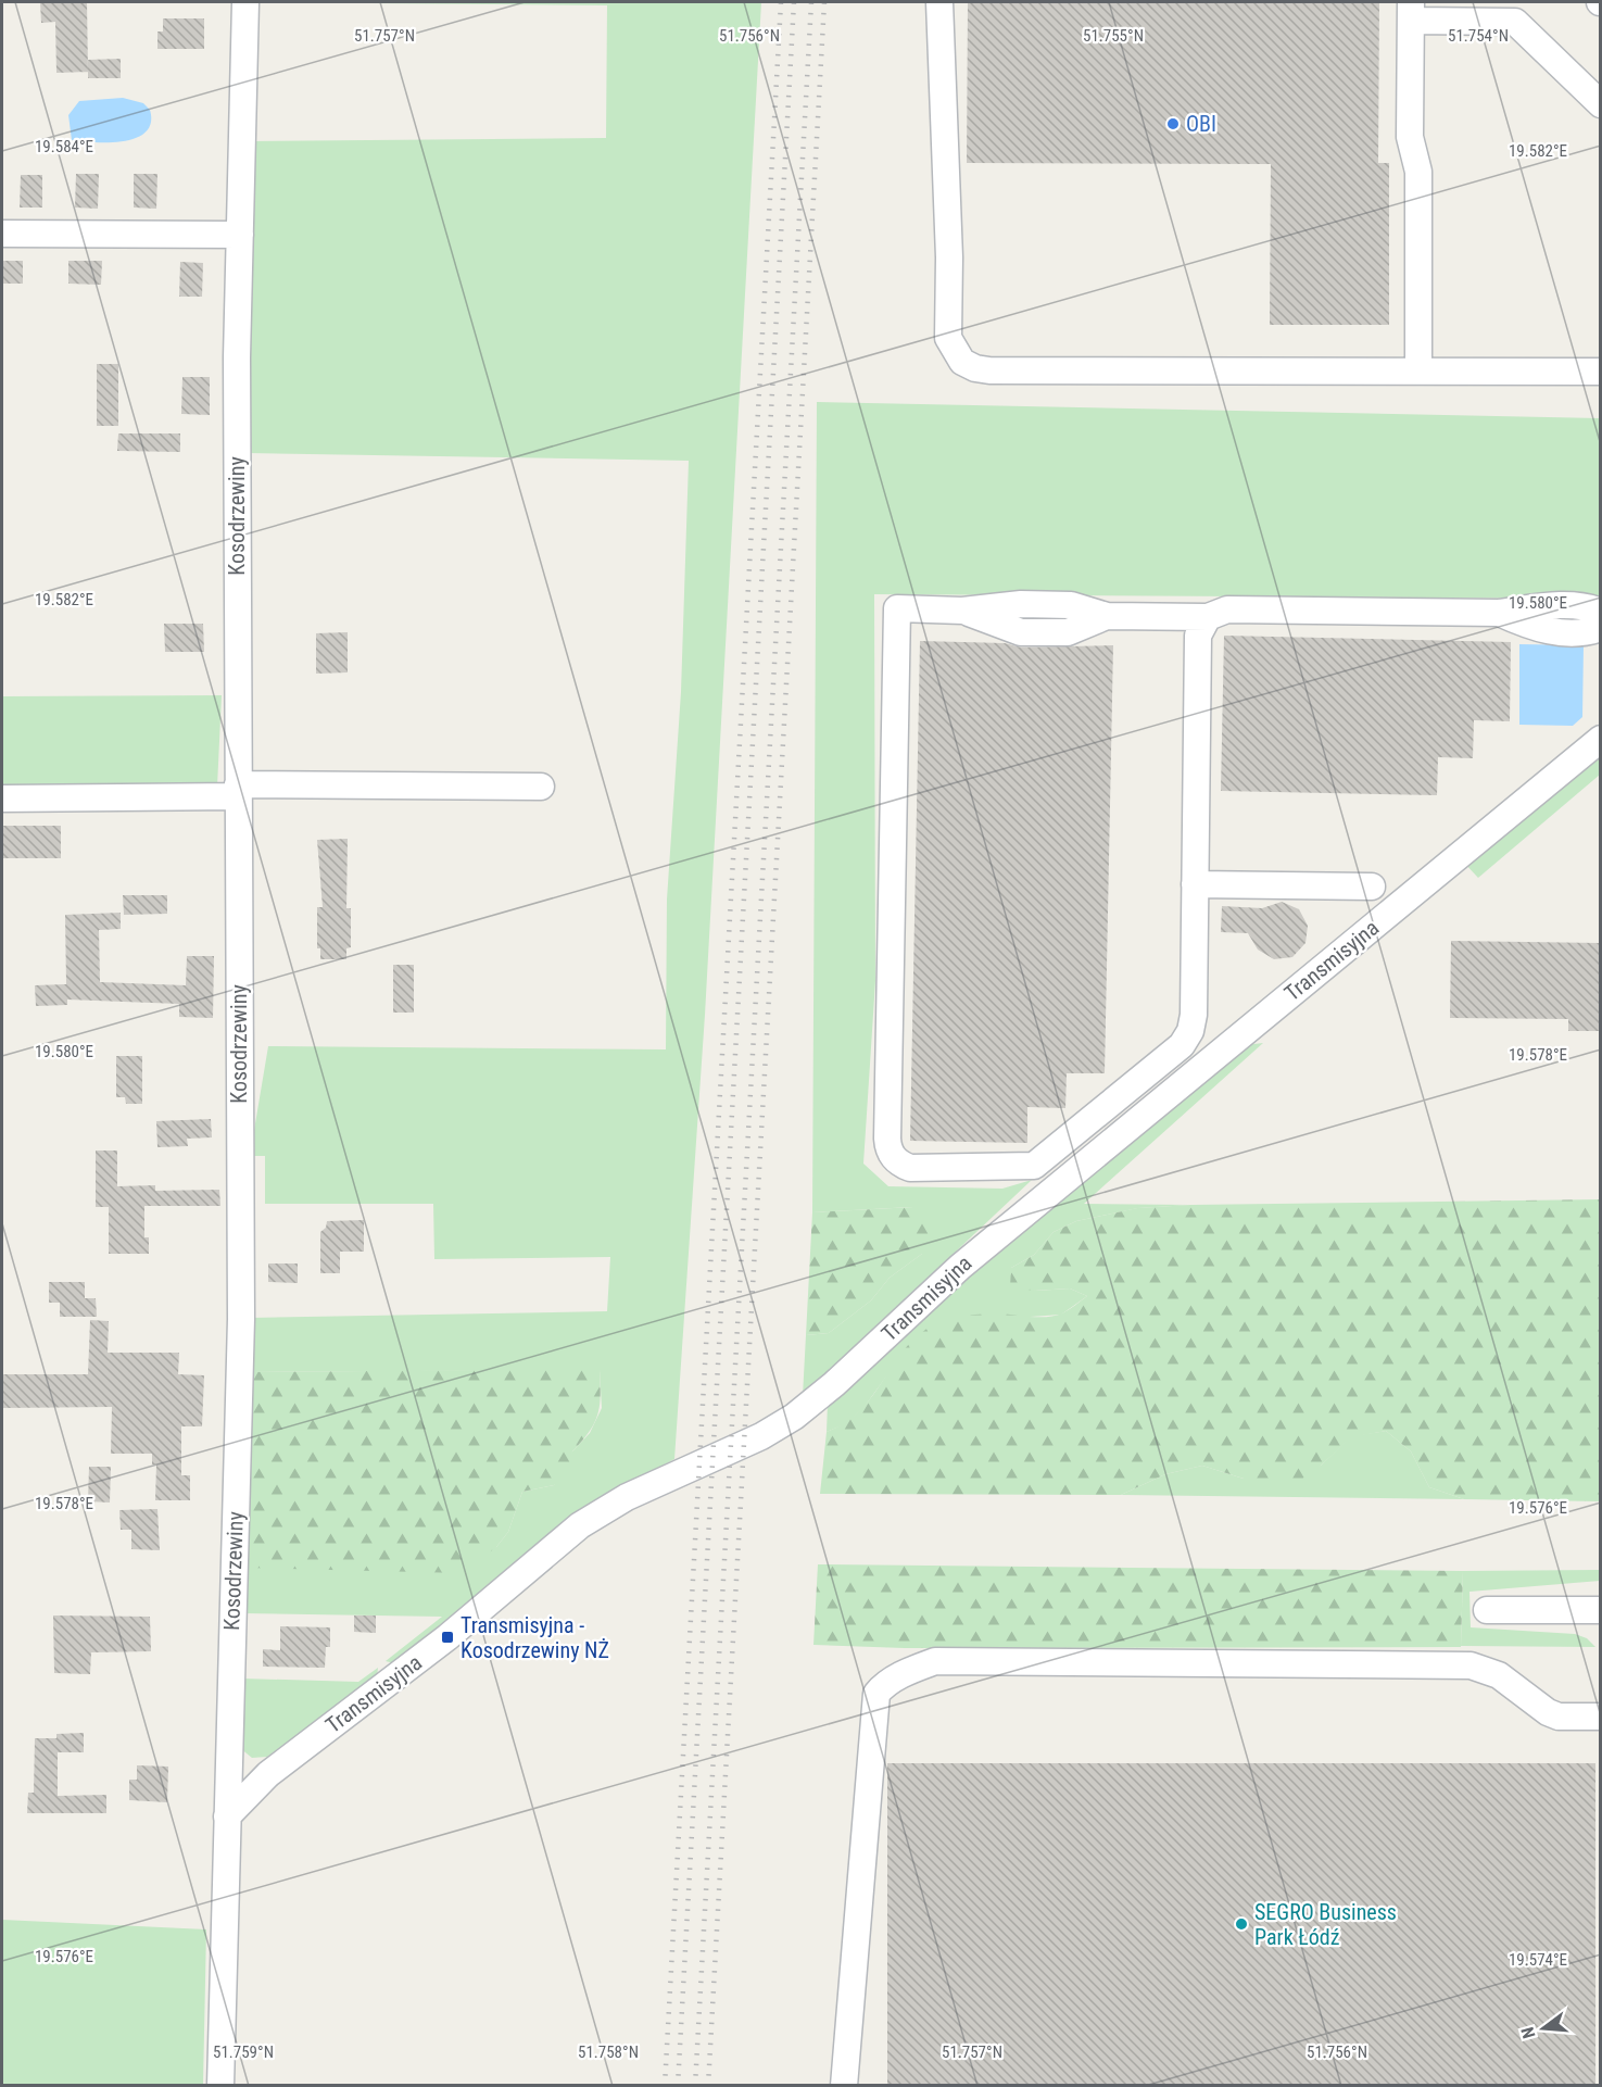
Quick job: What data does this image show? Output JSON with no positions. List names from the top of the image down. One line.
{"streets":{"street":["Kosodrzewiny","Transmisyjna"]},"crossings":[["Kosodrzewiny","Transmisyjna"]],"places":{"other":["OBI","SEGRO Business Park Łódź"],"transit":["Transmisyjna - Kosodrzewiny NŻ"]},"north":"left","coordinates":["51.757°N","51.756°N","51.755°N","51.754°N","19.584°E","19.582°E","19.580°E","19.578°E","19.576°E","19.574°E","51.759°N","51.758°N"]}
